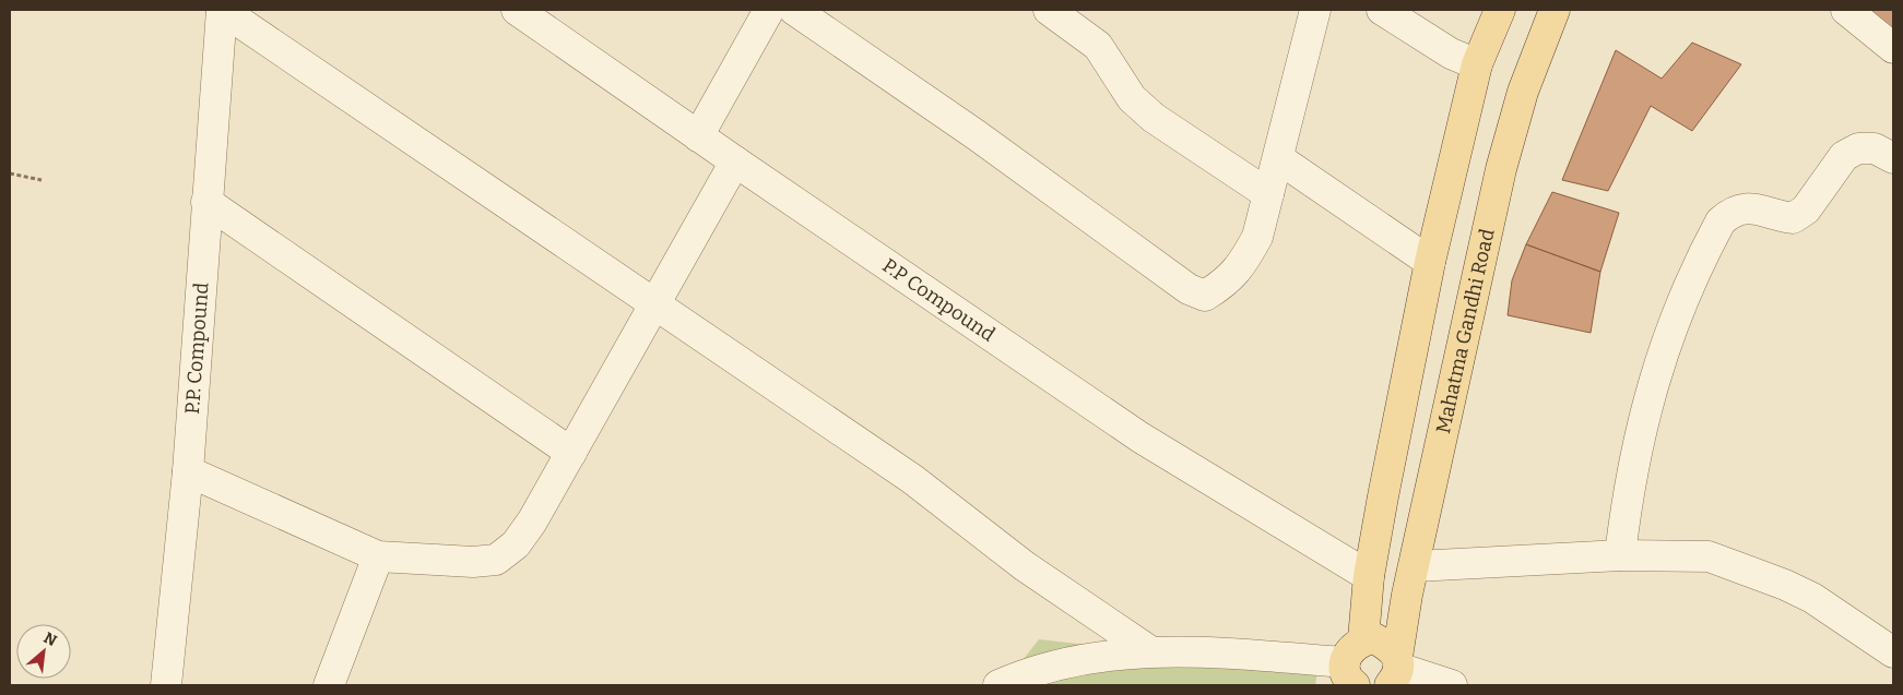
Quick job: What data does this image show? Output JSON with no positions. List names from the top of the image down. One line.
{"streets":{"main road":["Mahatma Gandhi Road"],"street":["P.P Compound","P.P. Compound"]},"north":"top right"}
